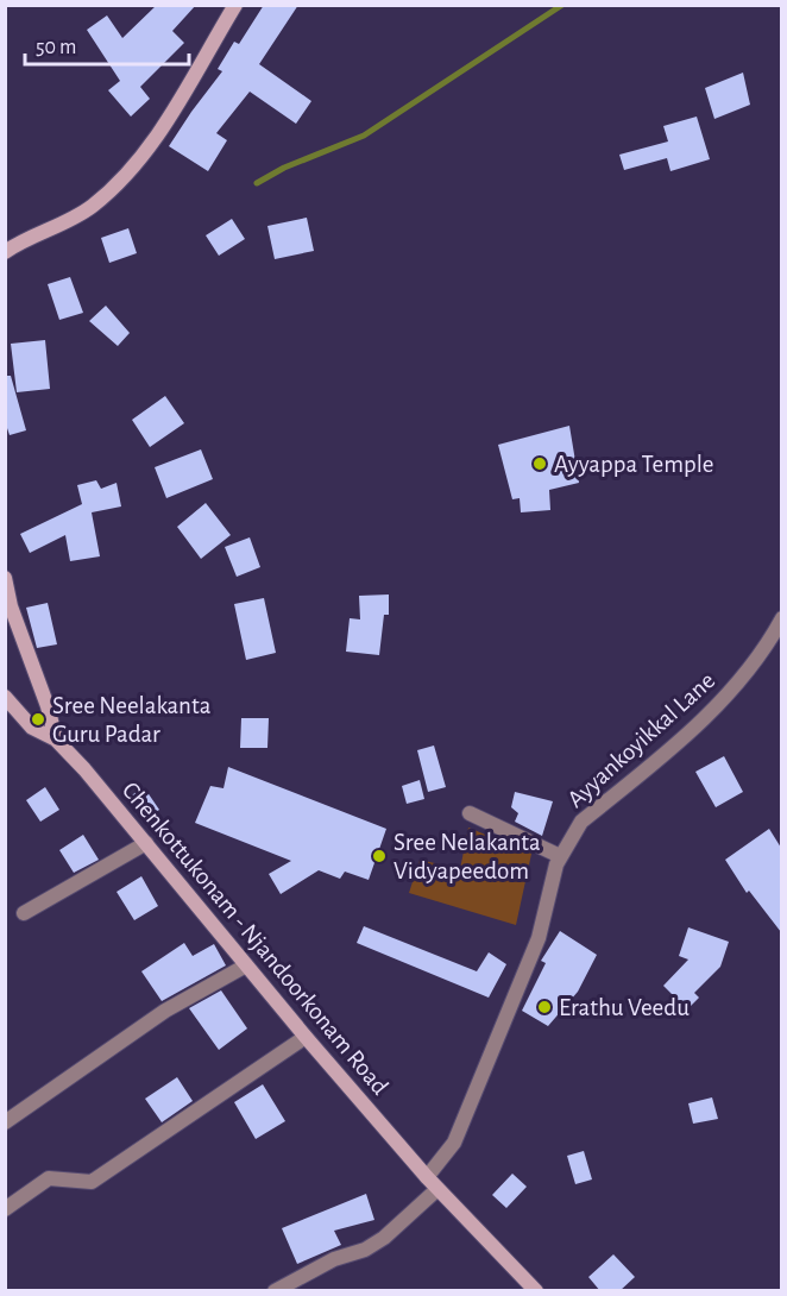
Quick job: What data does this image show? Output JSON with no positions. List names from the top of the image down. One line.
{"streets":{"main road":["Chenkottukonam - Njandoorkonam Road"],"street":["Ayyankoyikkal Lane"]},"crossings":[["Ayyankoyikkal Lane","Chenkottukonam - Njandoorkonam Road"]],"places":["Ayyappa Temple","Sree Neelakanta Guru Padar","Sree Nelakanta Vidyapeedom","Erathu Veedu"],"scale_bar":"50 m"}
